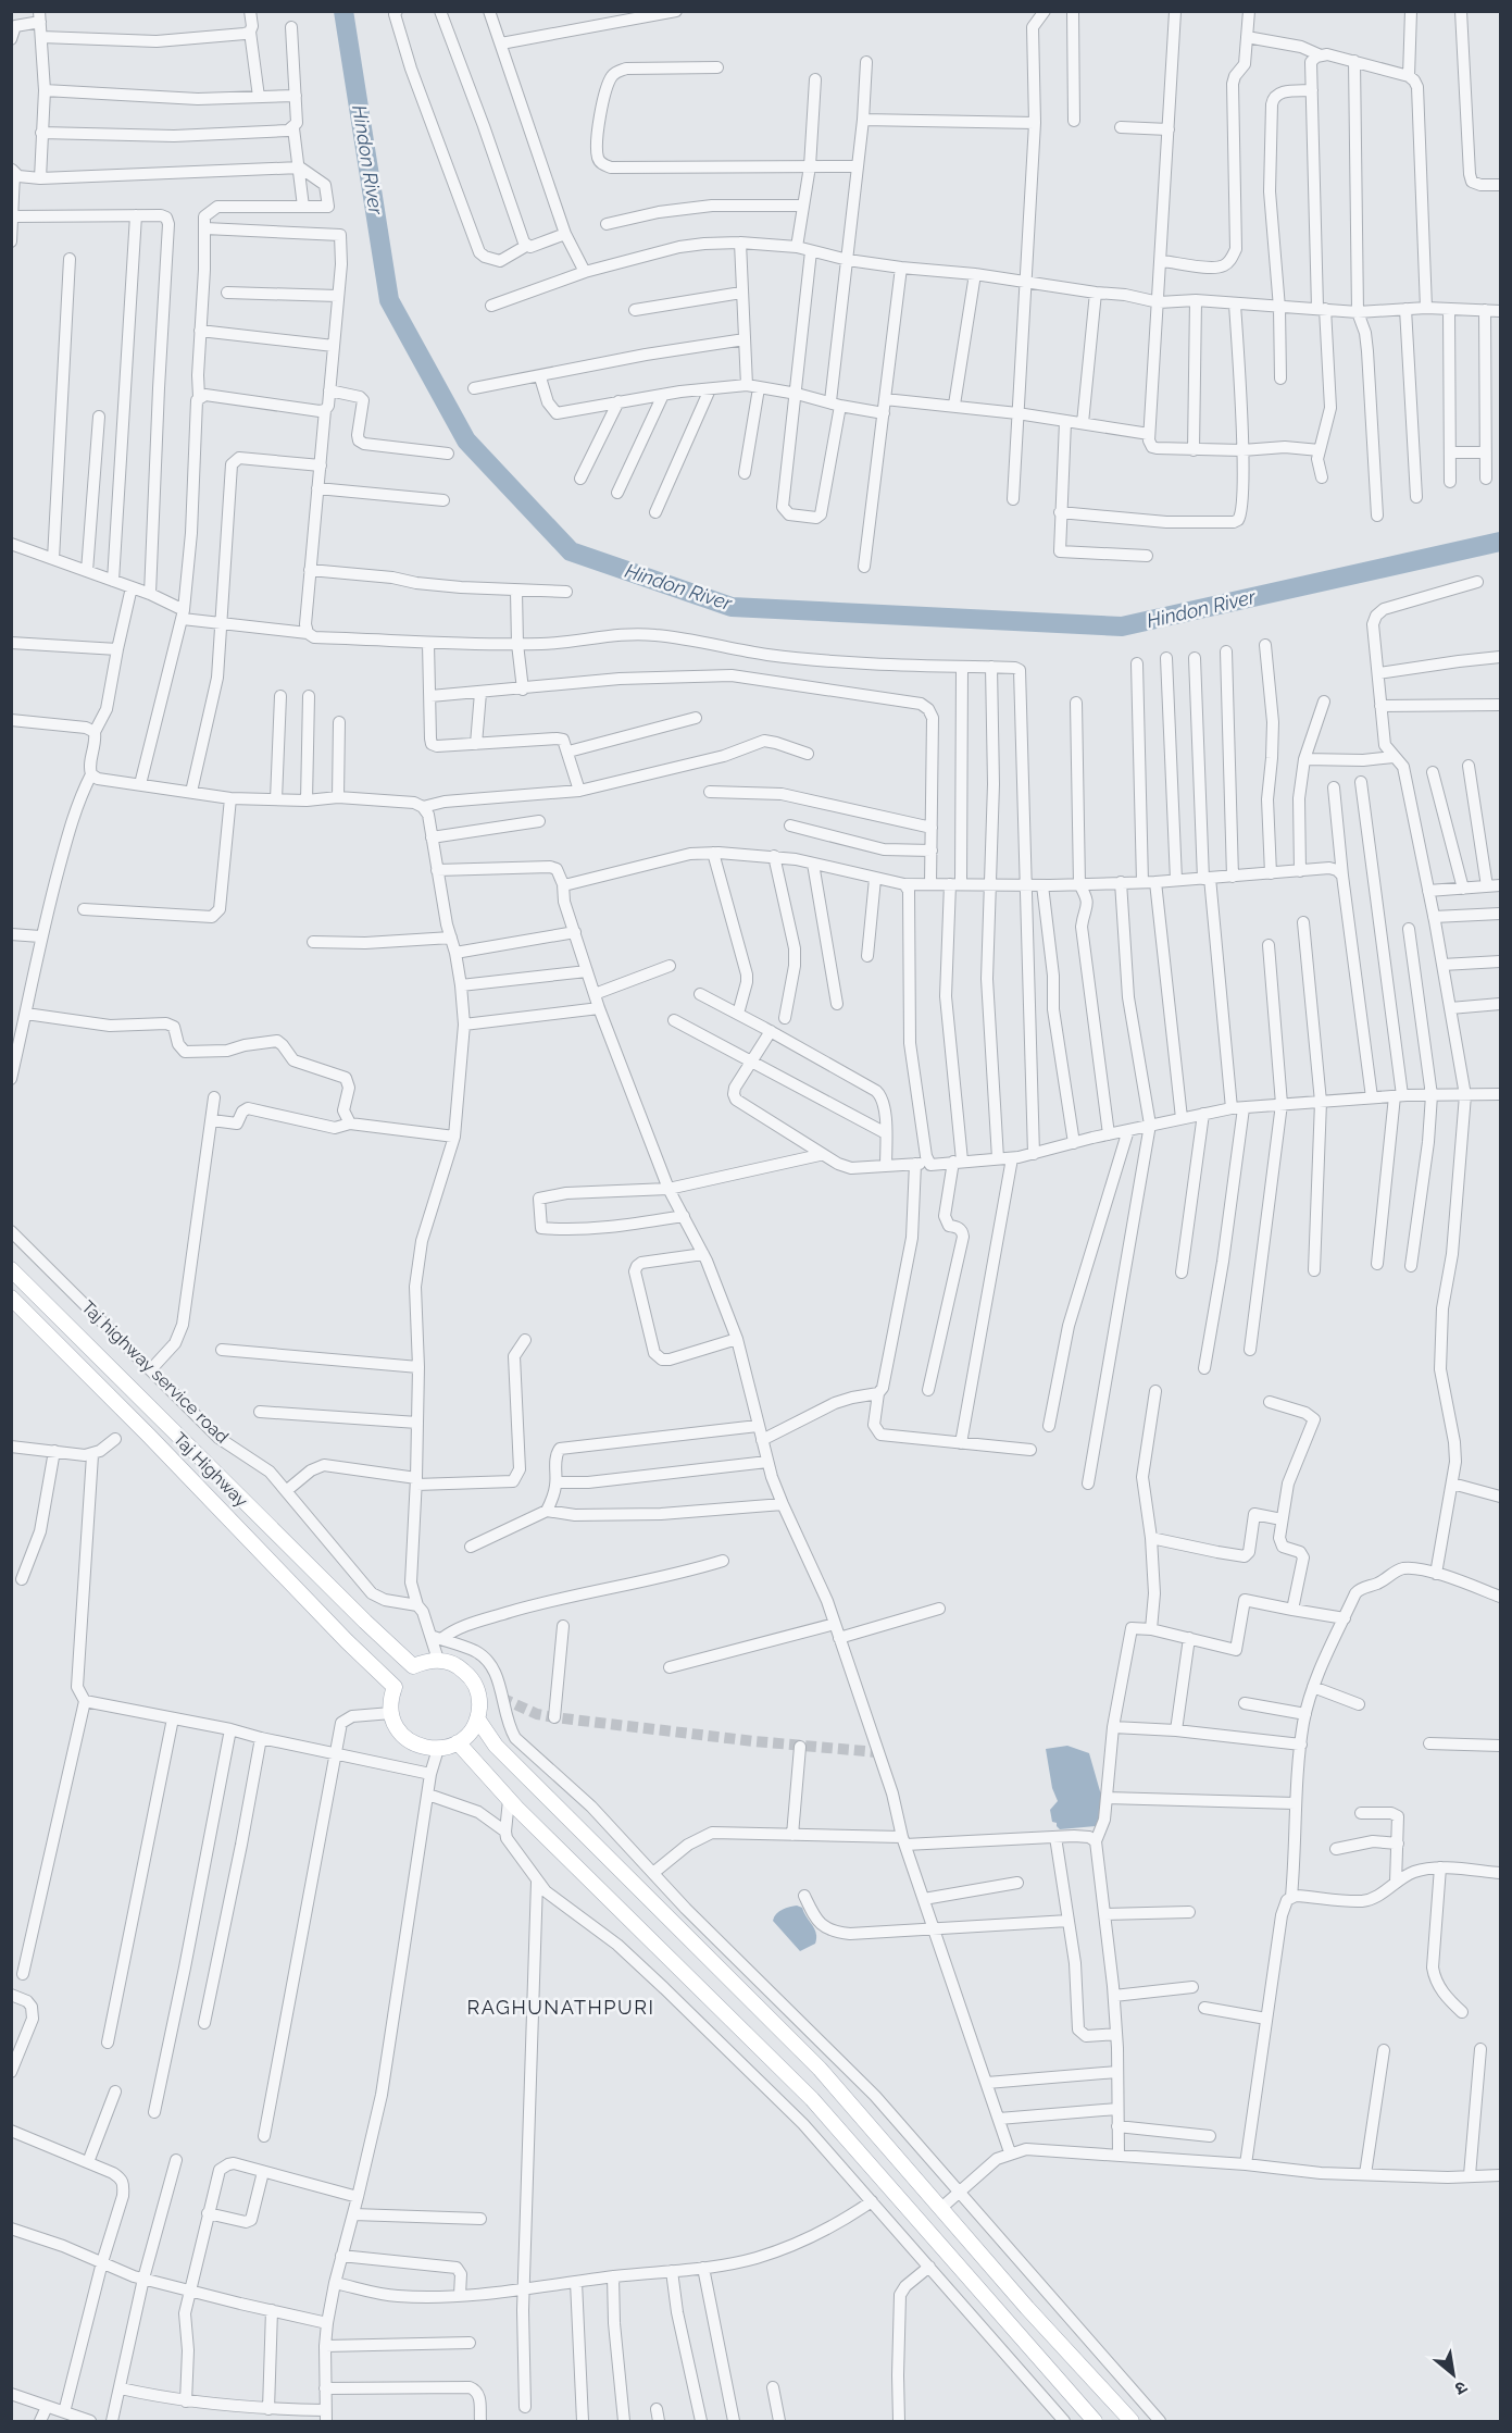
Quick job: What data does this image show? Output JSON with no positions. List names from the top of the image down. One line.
{"streets":{"main road":["Taj Highway"],"street":["Taj highway service road"]},"districts":["RAGHUNATHPURI"],"water":["Hindon River"],"north":"bottom right"}
